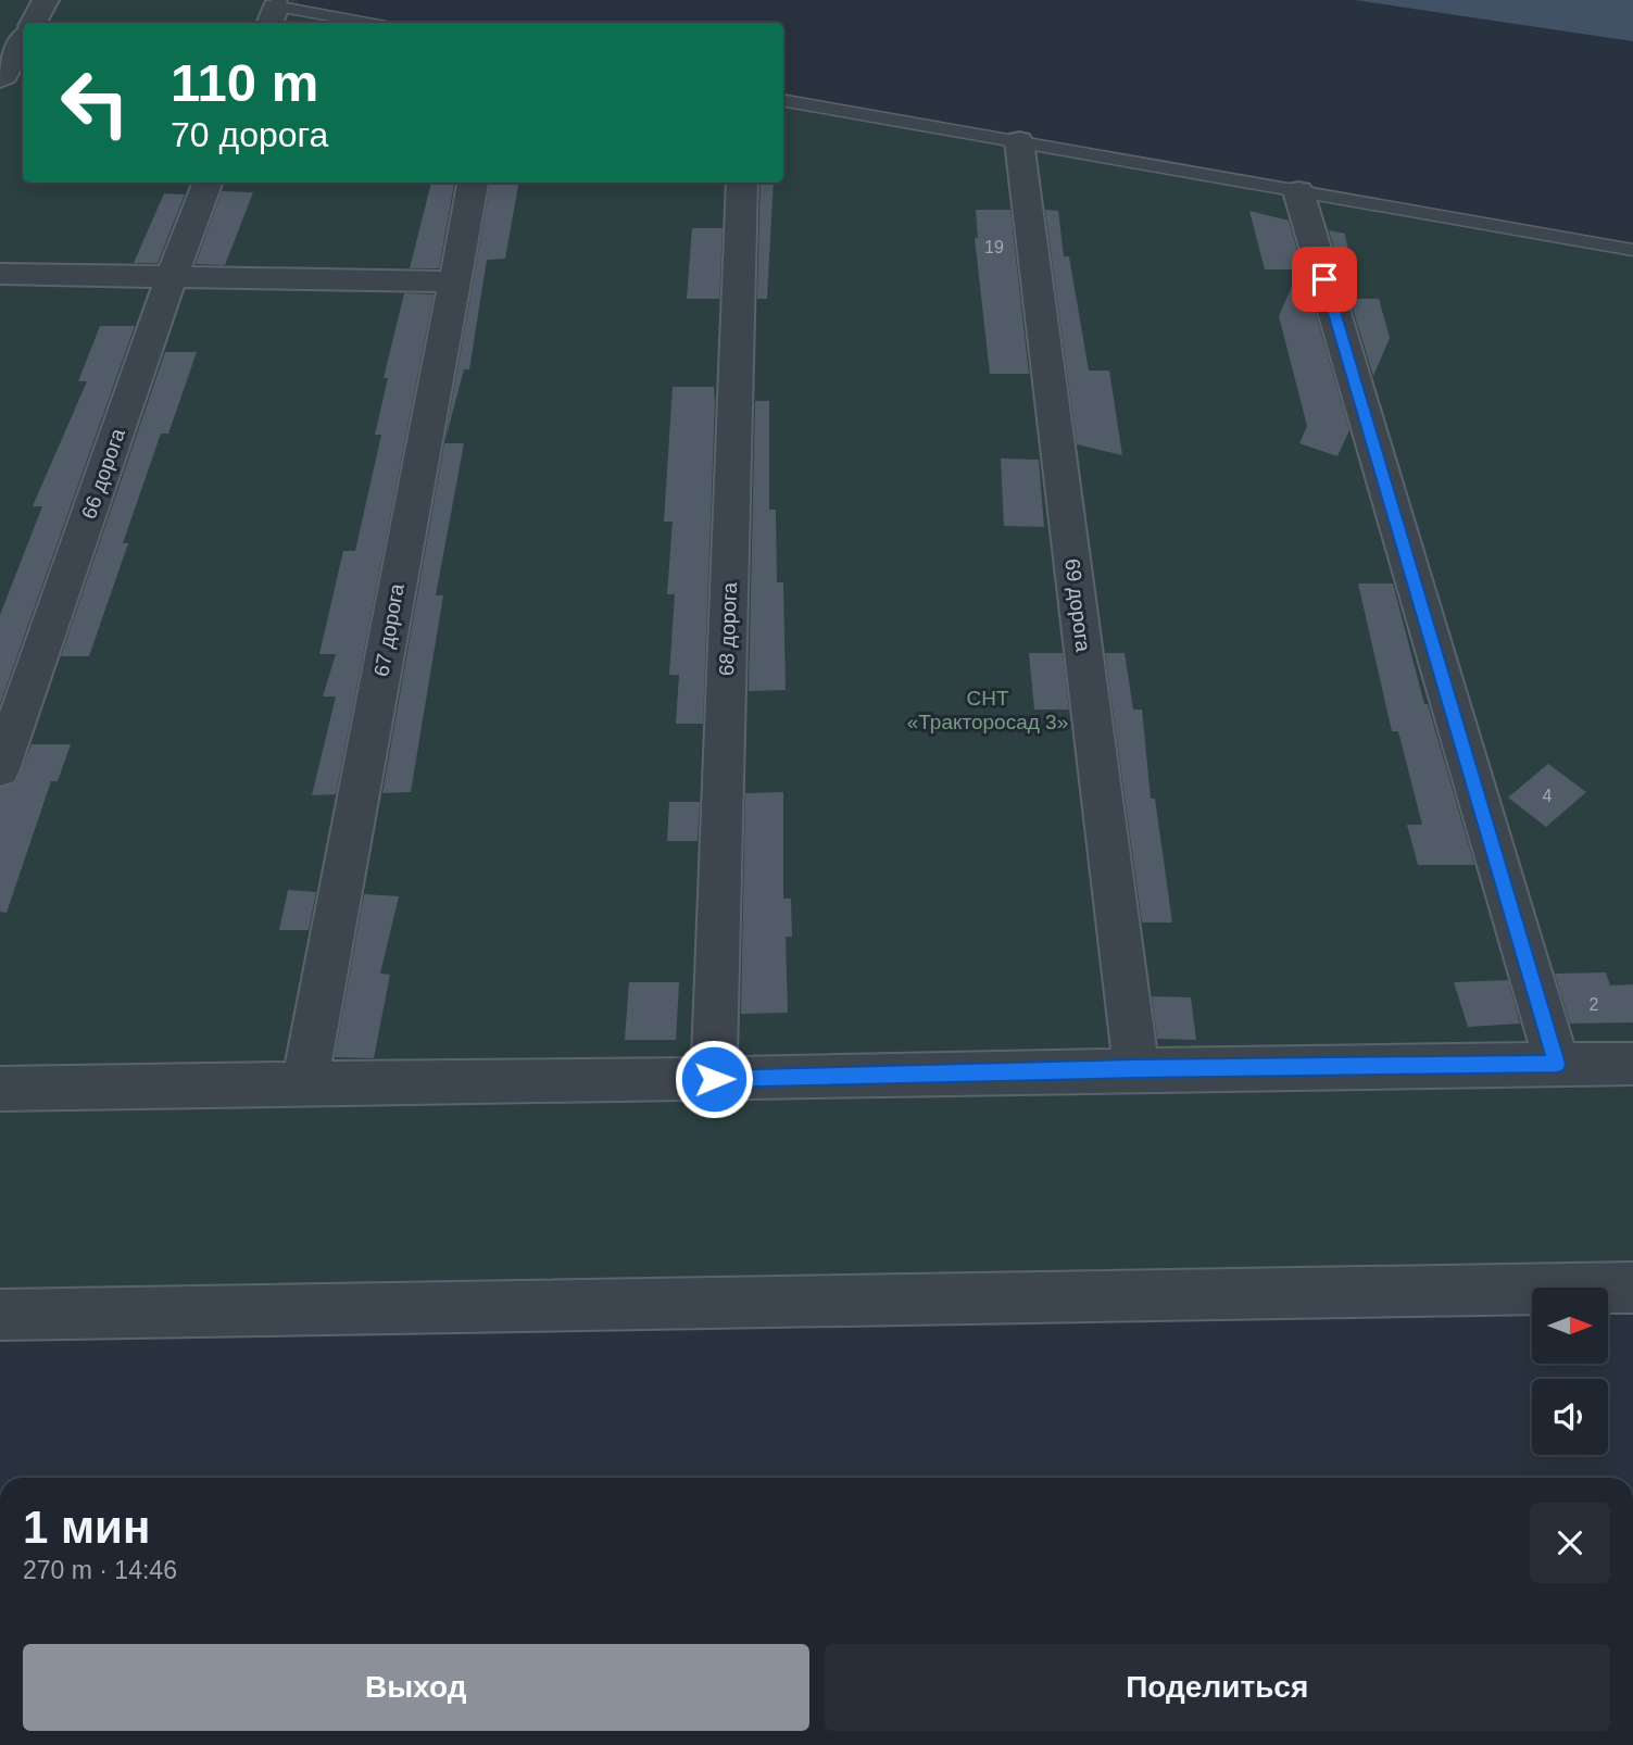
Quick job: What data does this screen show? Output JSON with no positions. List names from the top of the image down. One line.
{"streets":{"street":["66 дорога","69 дорога","68 дорога","67 дорога"]},"parks":["СНТ «Тракторосад 3»"],"house_numbers":["19","4","2"],"north":"right","page":{"turn":["110 m","70 дорога"],"heading":["1 мин","270 m · 14:46"],"buttons":["Выход","Поделиться"]}}
